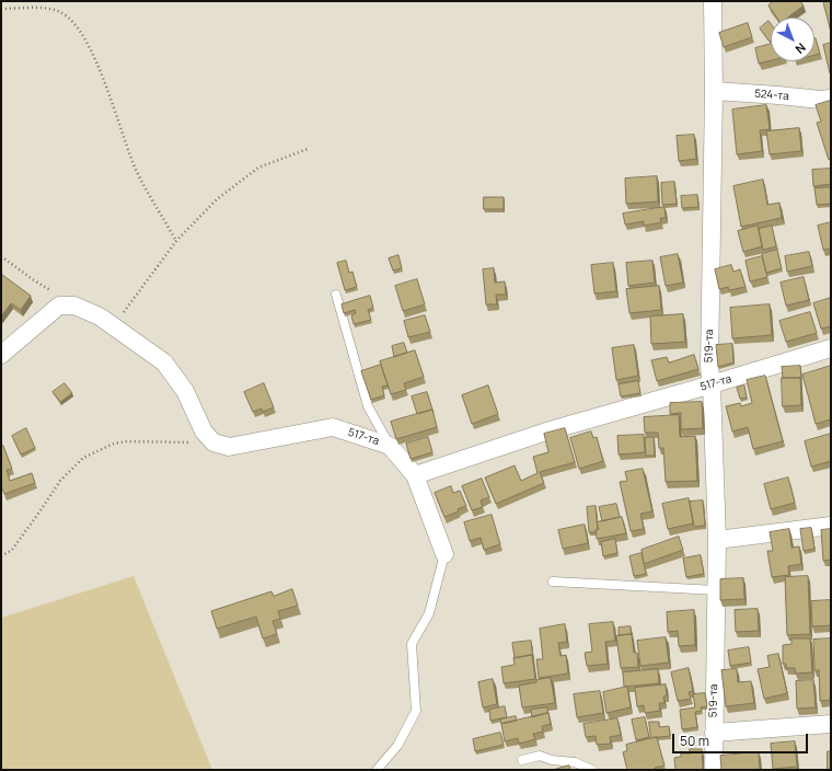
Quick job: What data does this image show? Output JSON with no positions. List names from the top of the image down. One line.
{"streets":{"street":["524-та","519-та","517-та"]},"crossings":[["524-та","519-та"],["519-та","517-та"]],"scale_bar":"50 m","north":"bottom right"}
